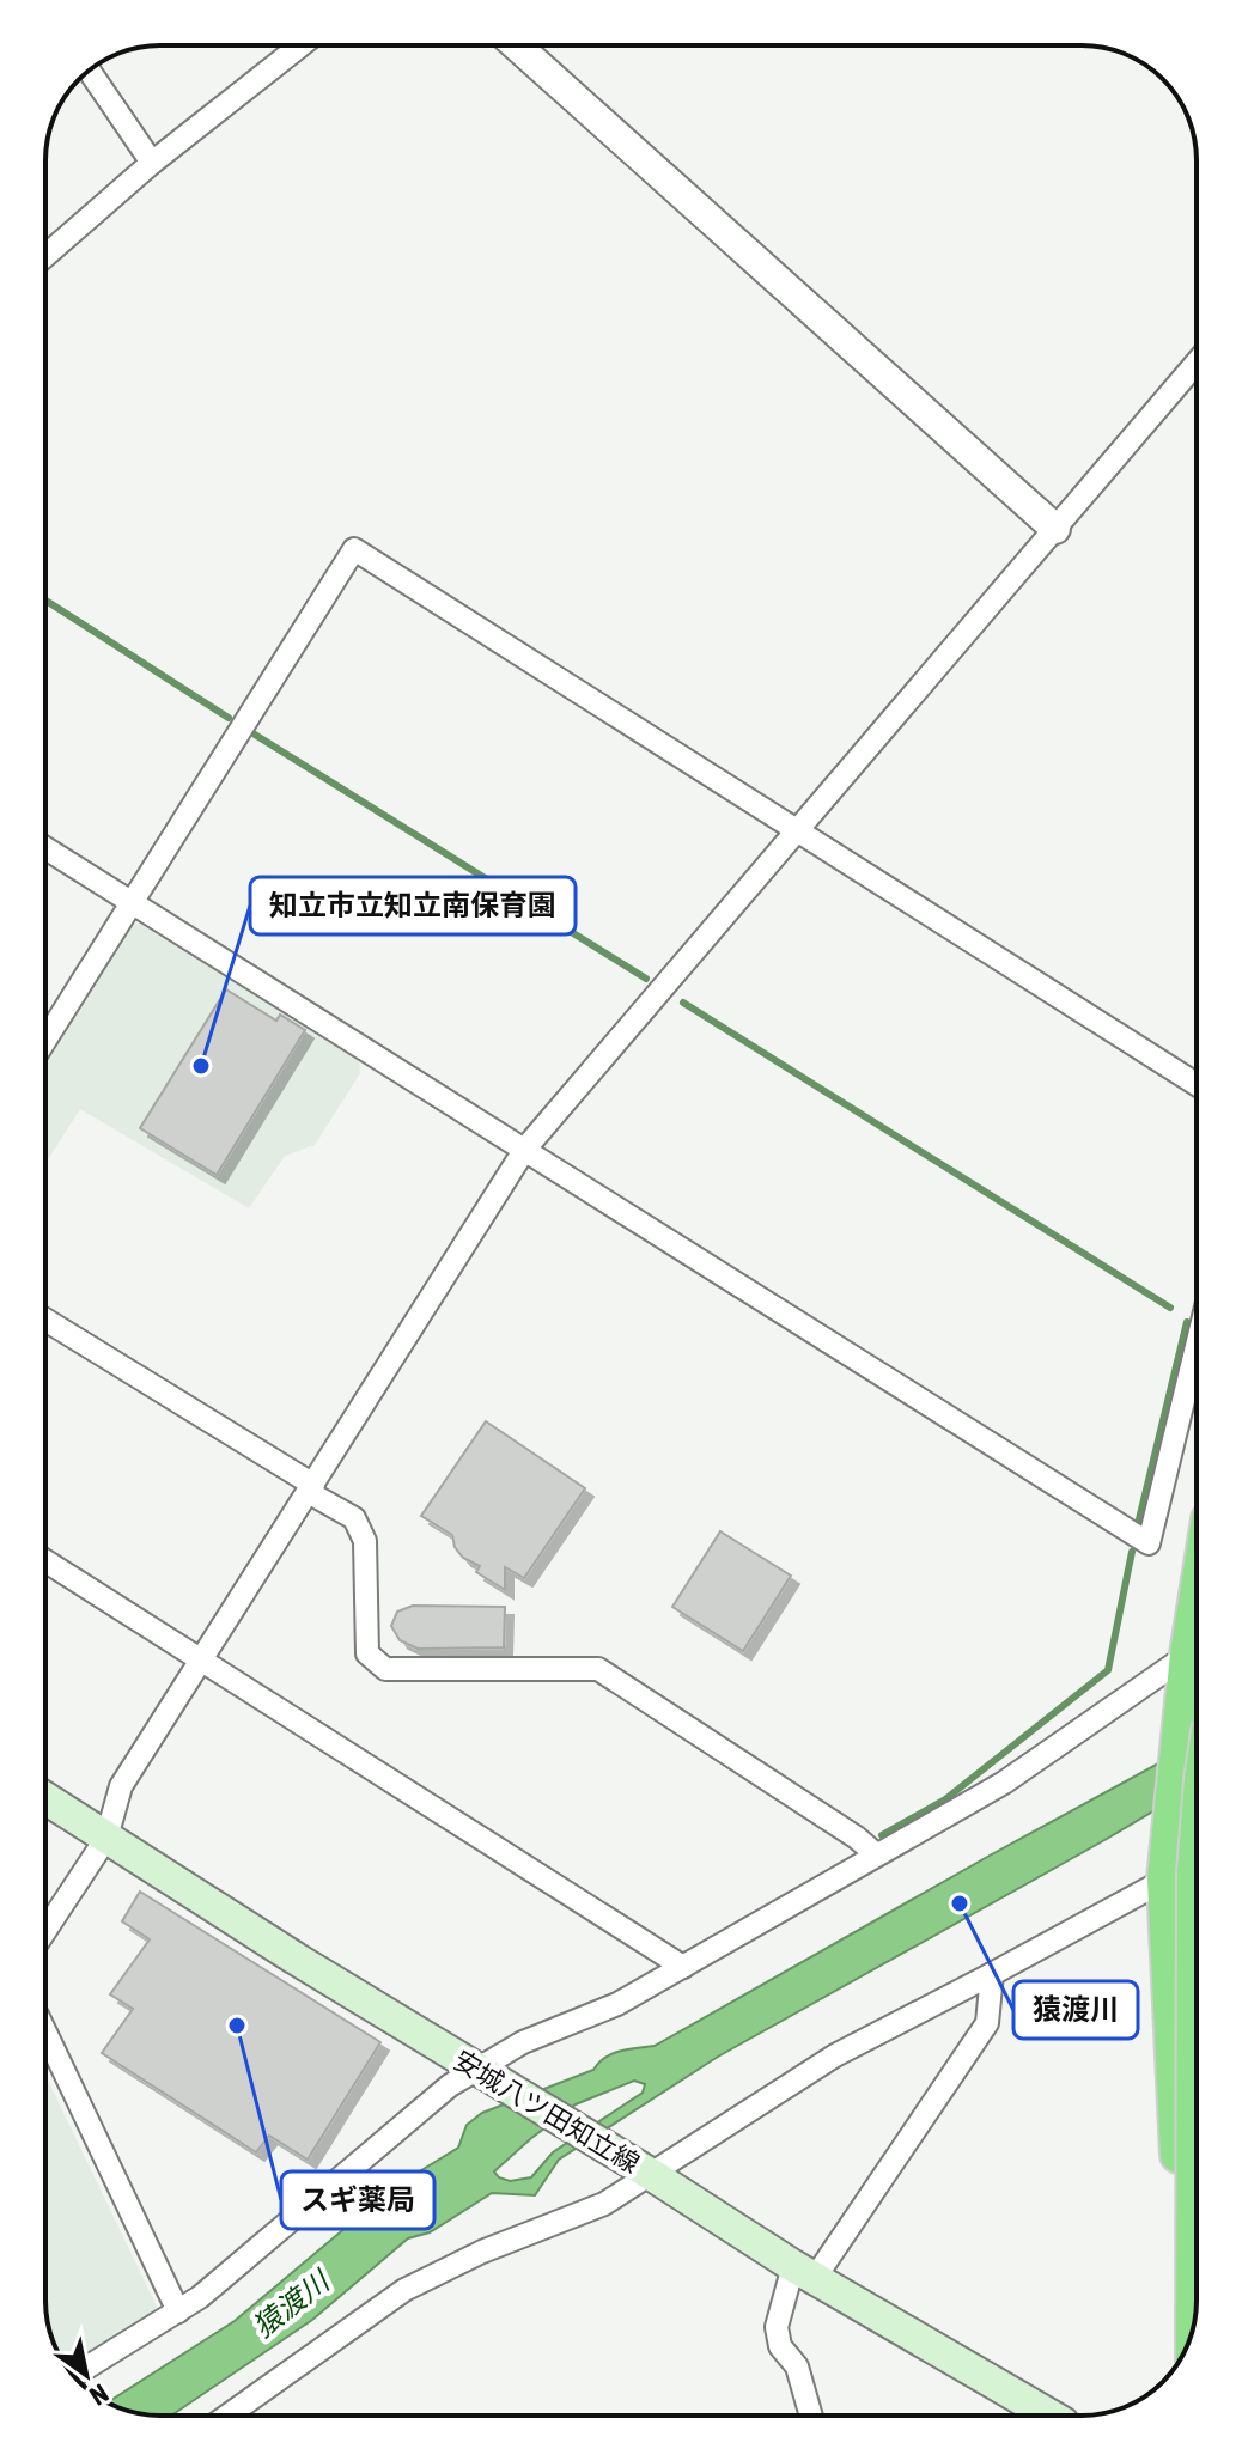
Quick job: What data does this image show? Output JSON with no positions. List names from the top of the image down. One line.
{"streets":{"main road":["安城八ツ田知立線"]},"water":["猿渡川"],"places":["知立市立知立南保育園","猿渡川","スギ薬局"],"north":"bottom right"}
